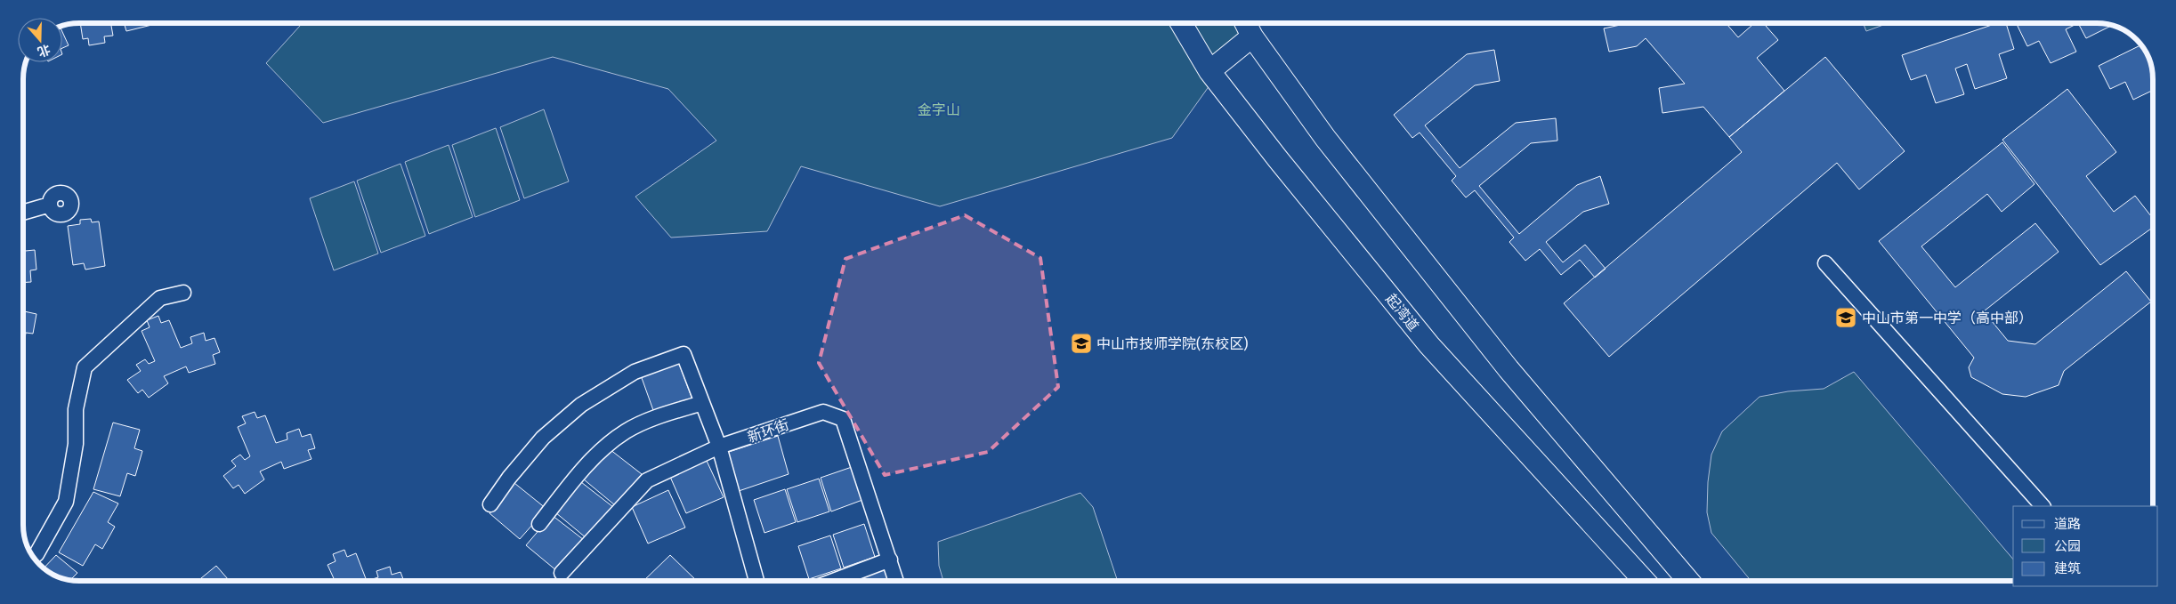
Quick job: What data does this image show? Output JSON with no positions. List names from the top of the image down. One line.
{"streets":{"main road":["起湾道"],"street":["新环街"]},"parks":["金字山"],"places":{"school or university":["中山市第一中学（高中部）","中山市技师学院(东校区)"]},"legend":["道路","公园","建筑"],"north":"bottom"}
